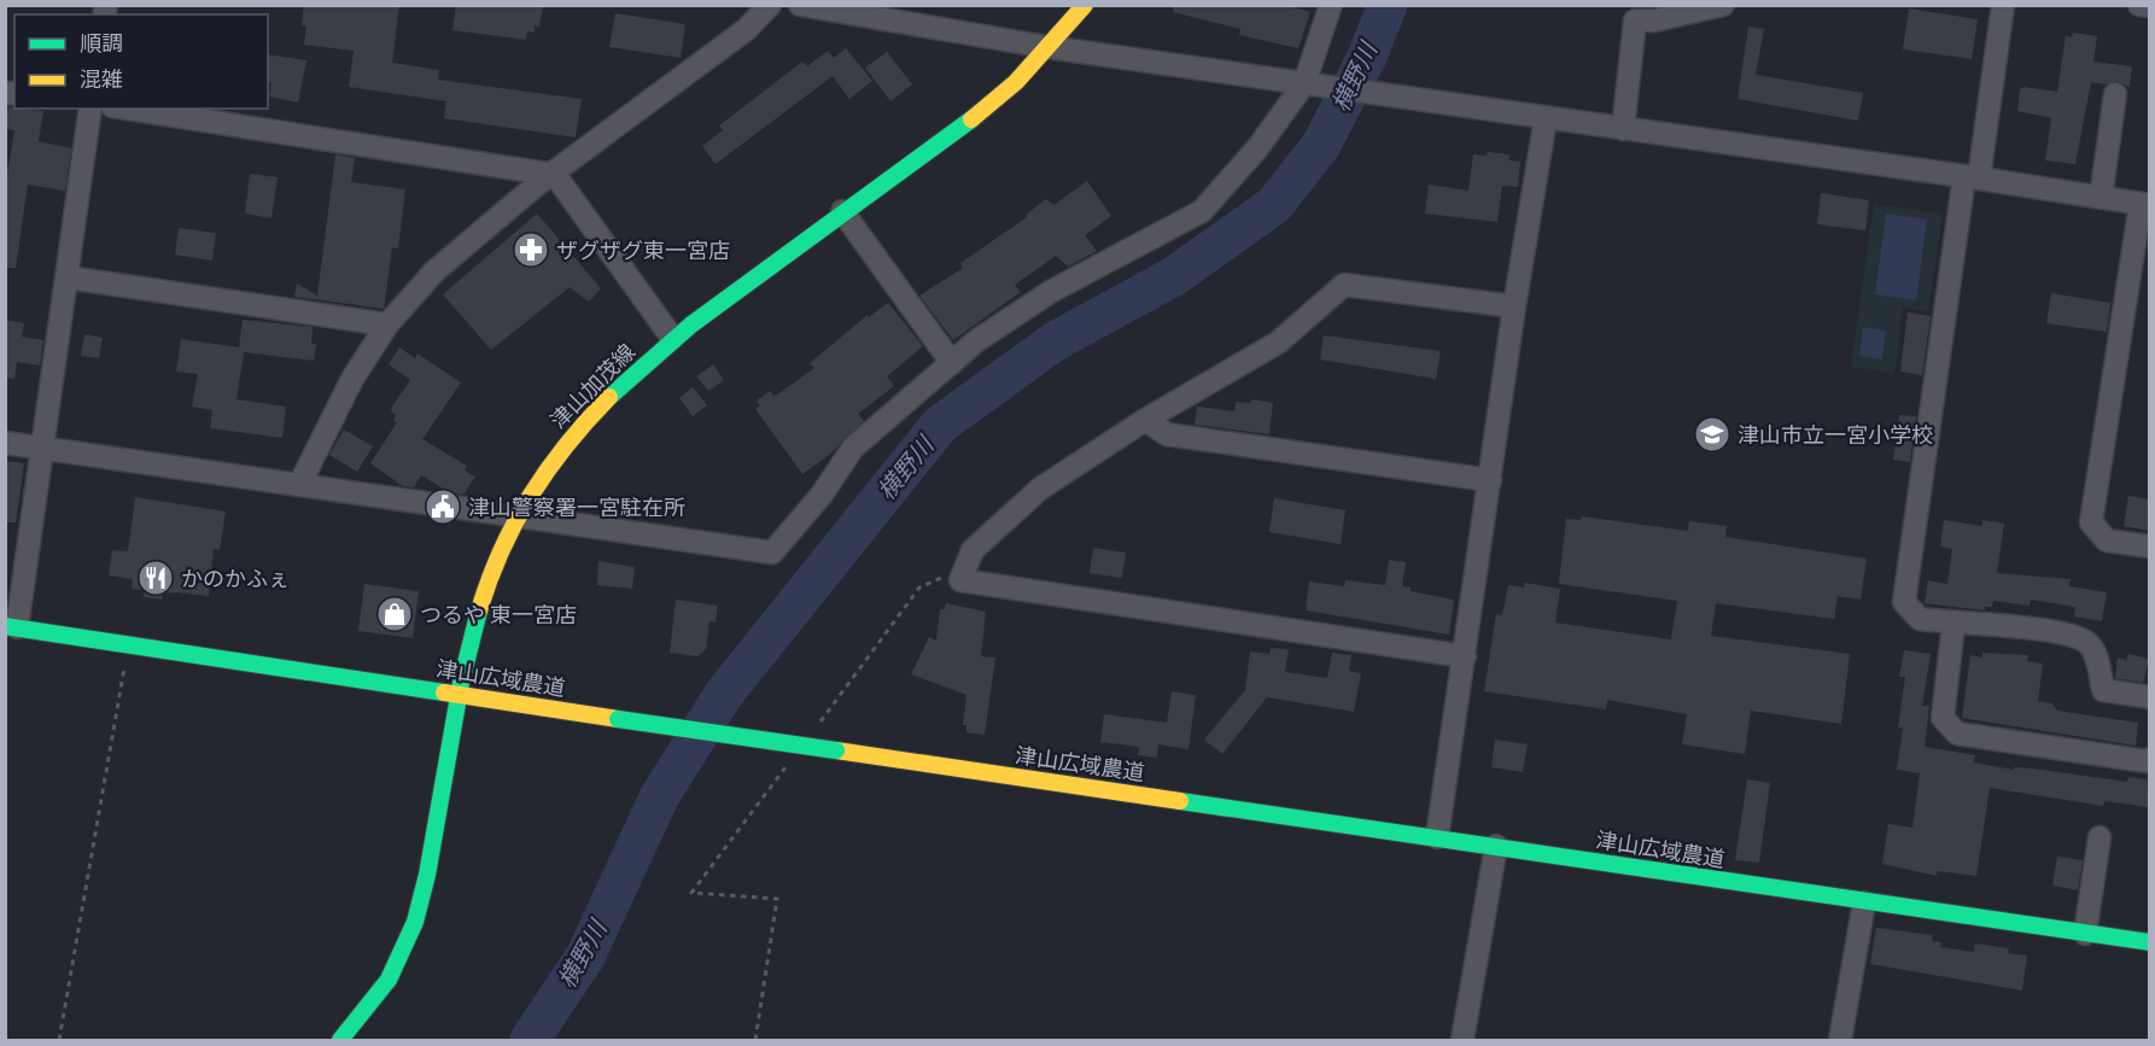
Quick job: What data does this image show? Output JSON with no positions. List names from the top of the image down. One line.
{"streets":{"street":["津山加茂線","津山広域農道"]},"crossings":[["津山加茂線","津山広域農道"]],"water":["横野川"],"places":{"pharmacy":["ザグザグ東一宮店"],"school or university":["津山市立一宮小学校"],"public building":["津山警察署一宮駐在所"],"restaurant":["かのかふぇ"],"shop":["つるや 東一宮店"]},"legend":["順調","混雑"]}
